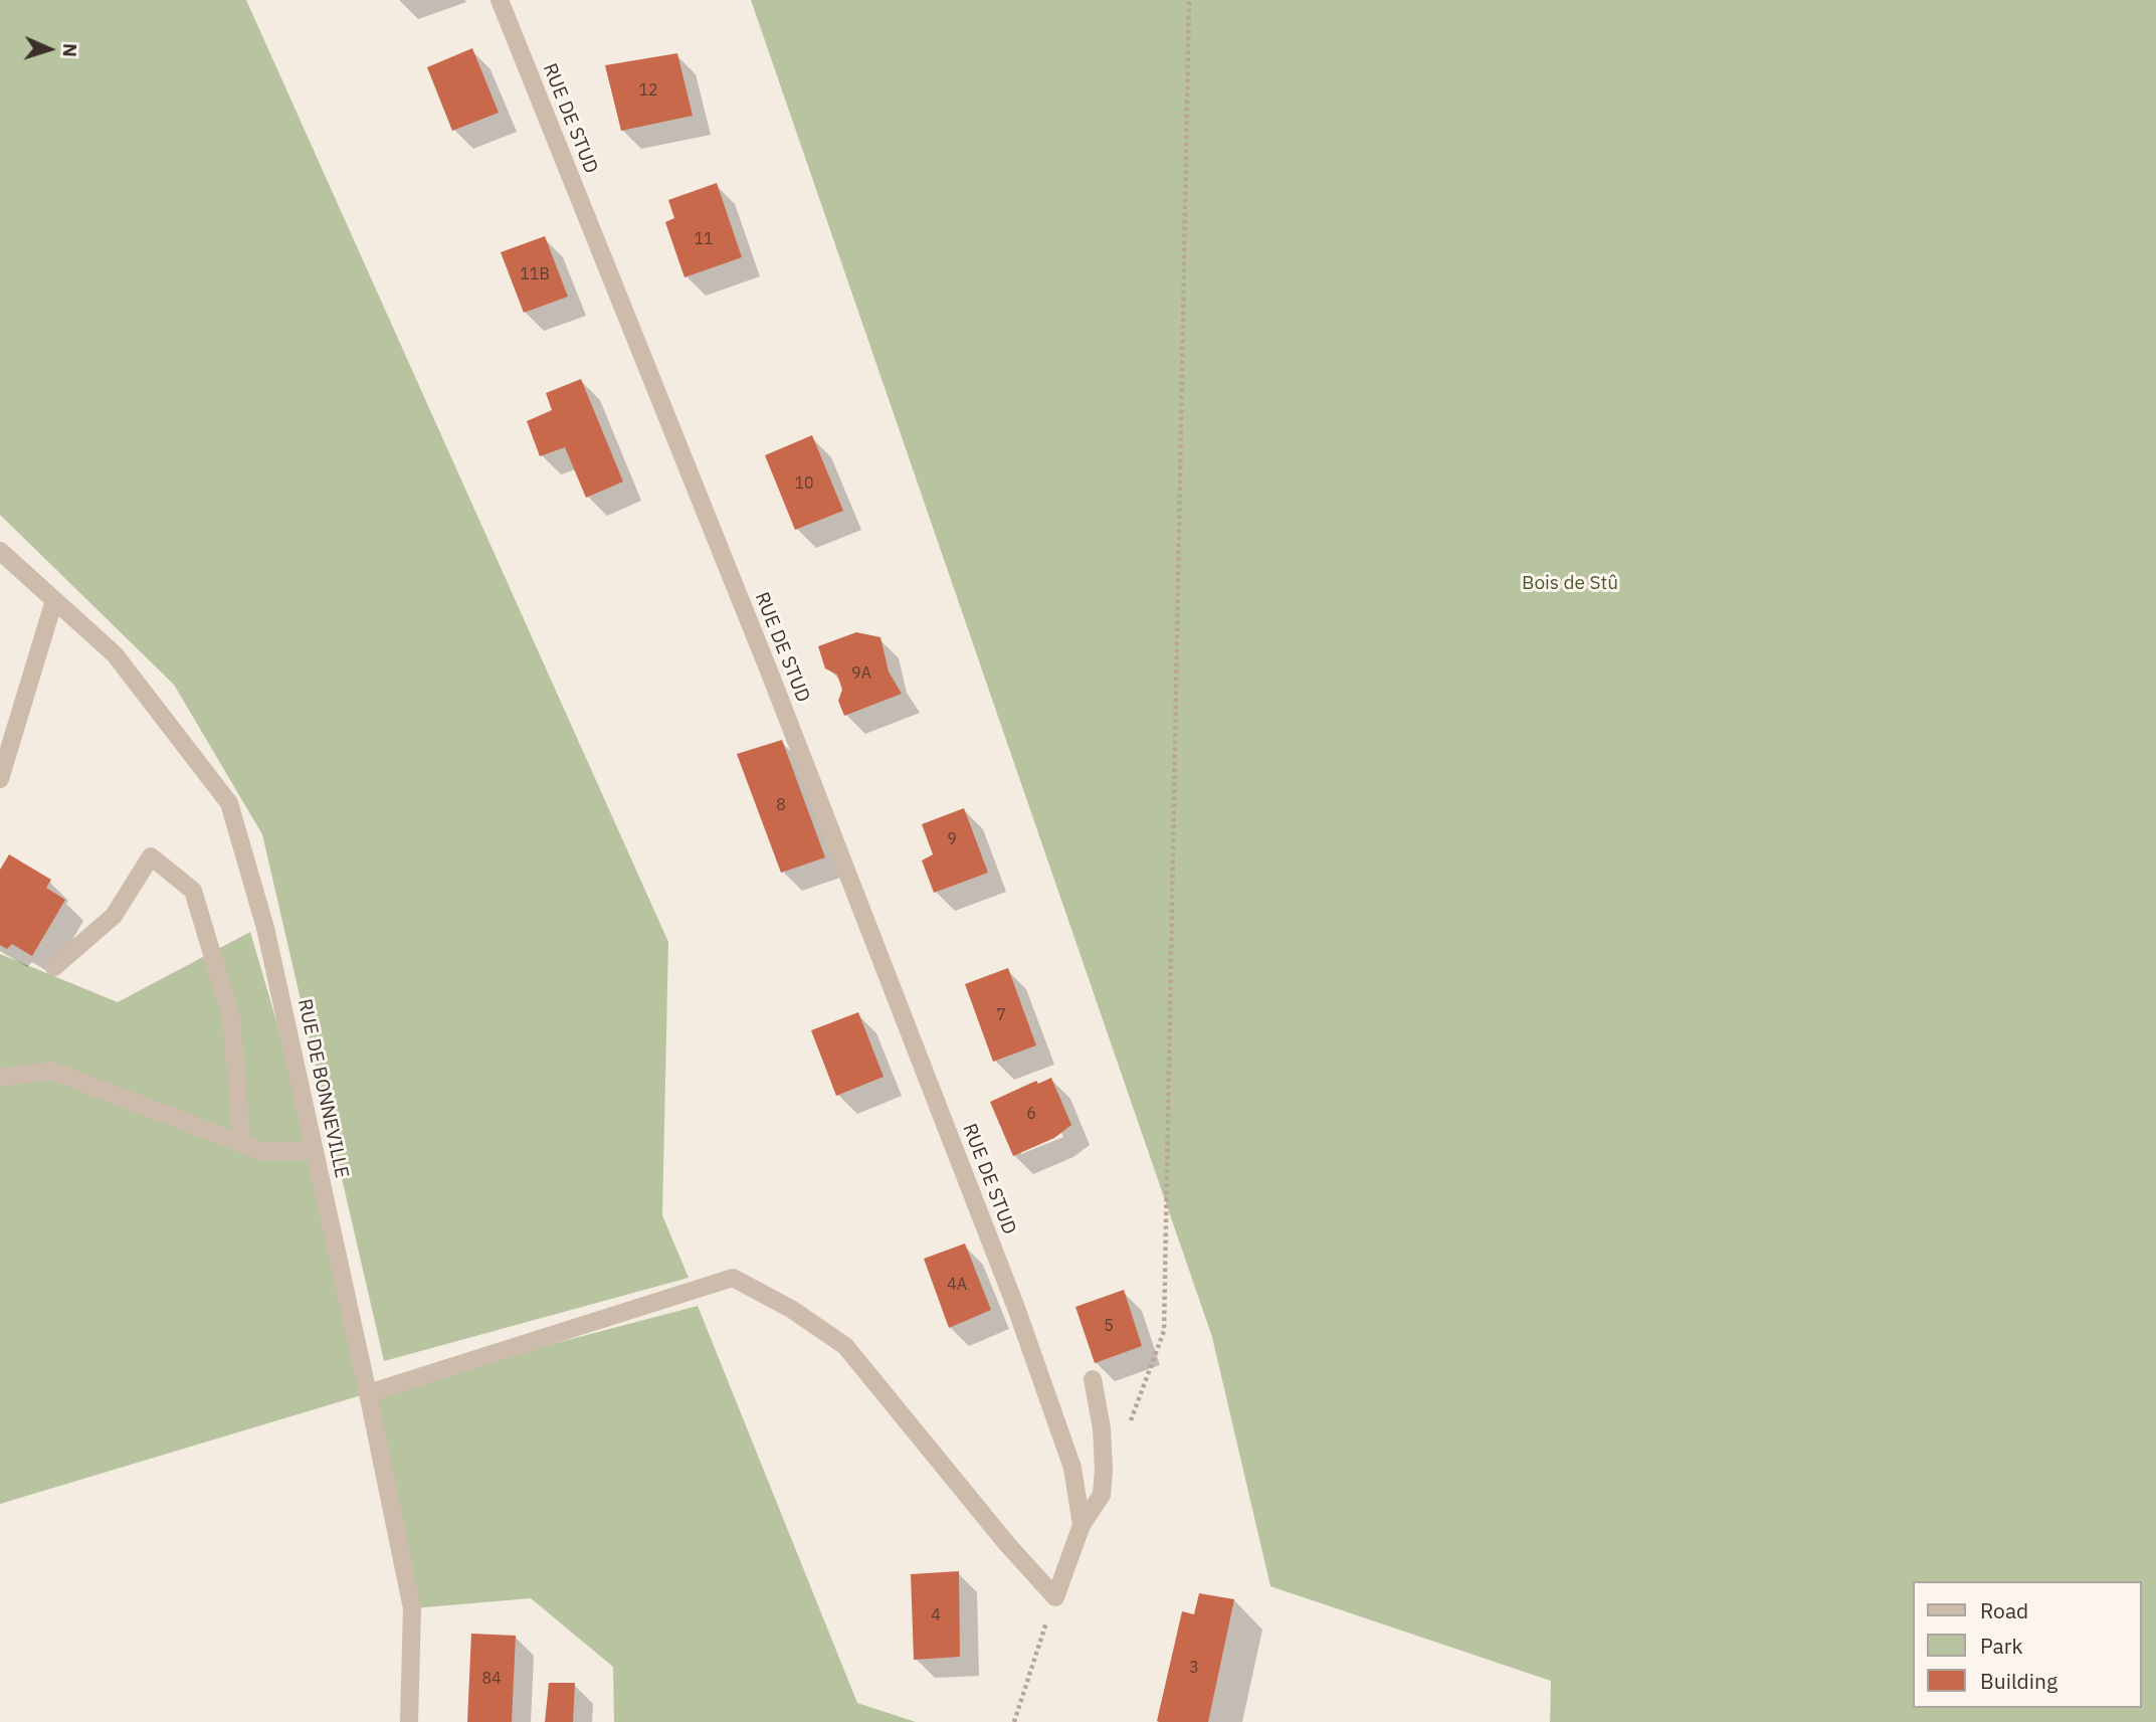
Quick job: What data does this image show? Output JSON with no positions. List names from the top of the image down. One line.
{"streets":{"street":["RUE DE STUD","RUE DE BONNEVILLE"]},"parks":["Bois de Stû"],"house_numbers":["12","11","11B","10","9A","8","9","7","6","4A","5","4","3","84"],"legend":["Road","Park","Building"],"north":"right"}
